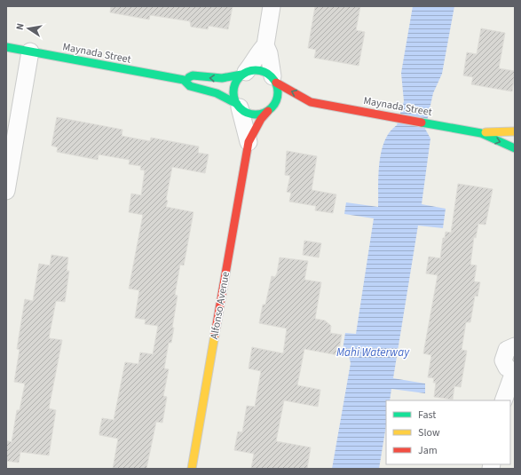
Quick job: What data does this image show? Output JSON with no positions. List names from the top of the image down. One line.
{"streets":{"street":["Maynada Street","Alfonso Avenue"]},"crossings":[["Maynada Street","Alfonso Avenue"]],"water":["Mahi Waterway"],"legend":["Fast","Slow","Jam"],"north":"left"}
